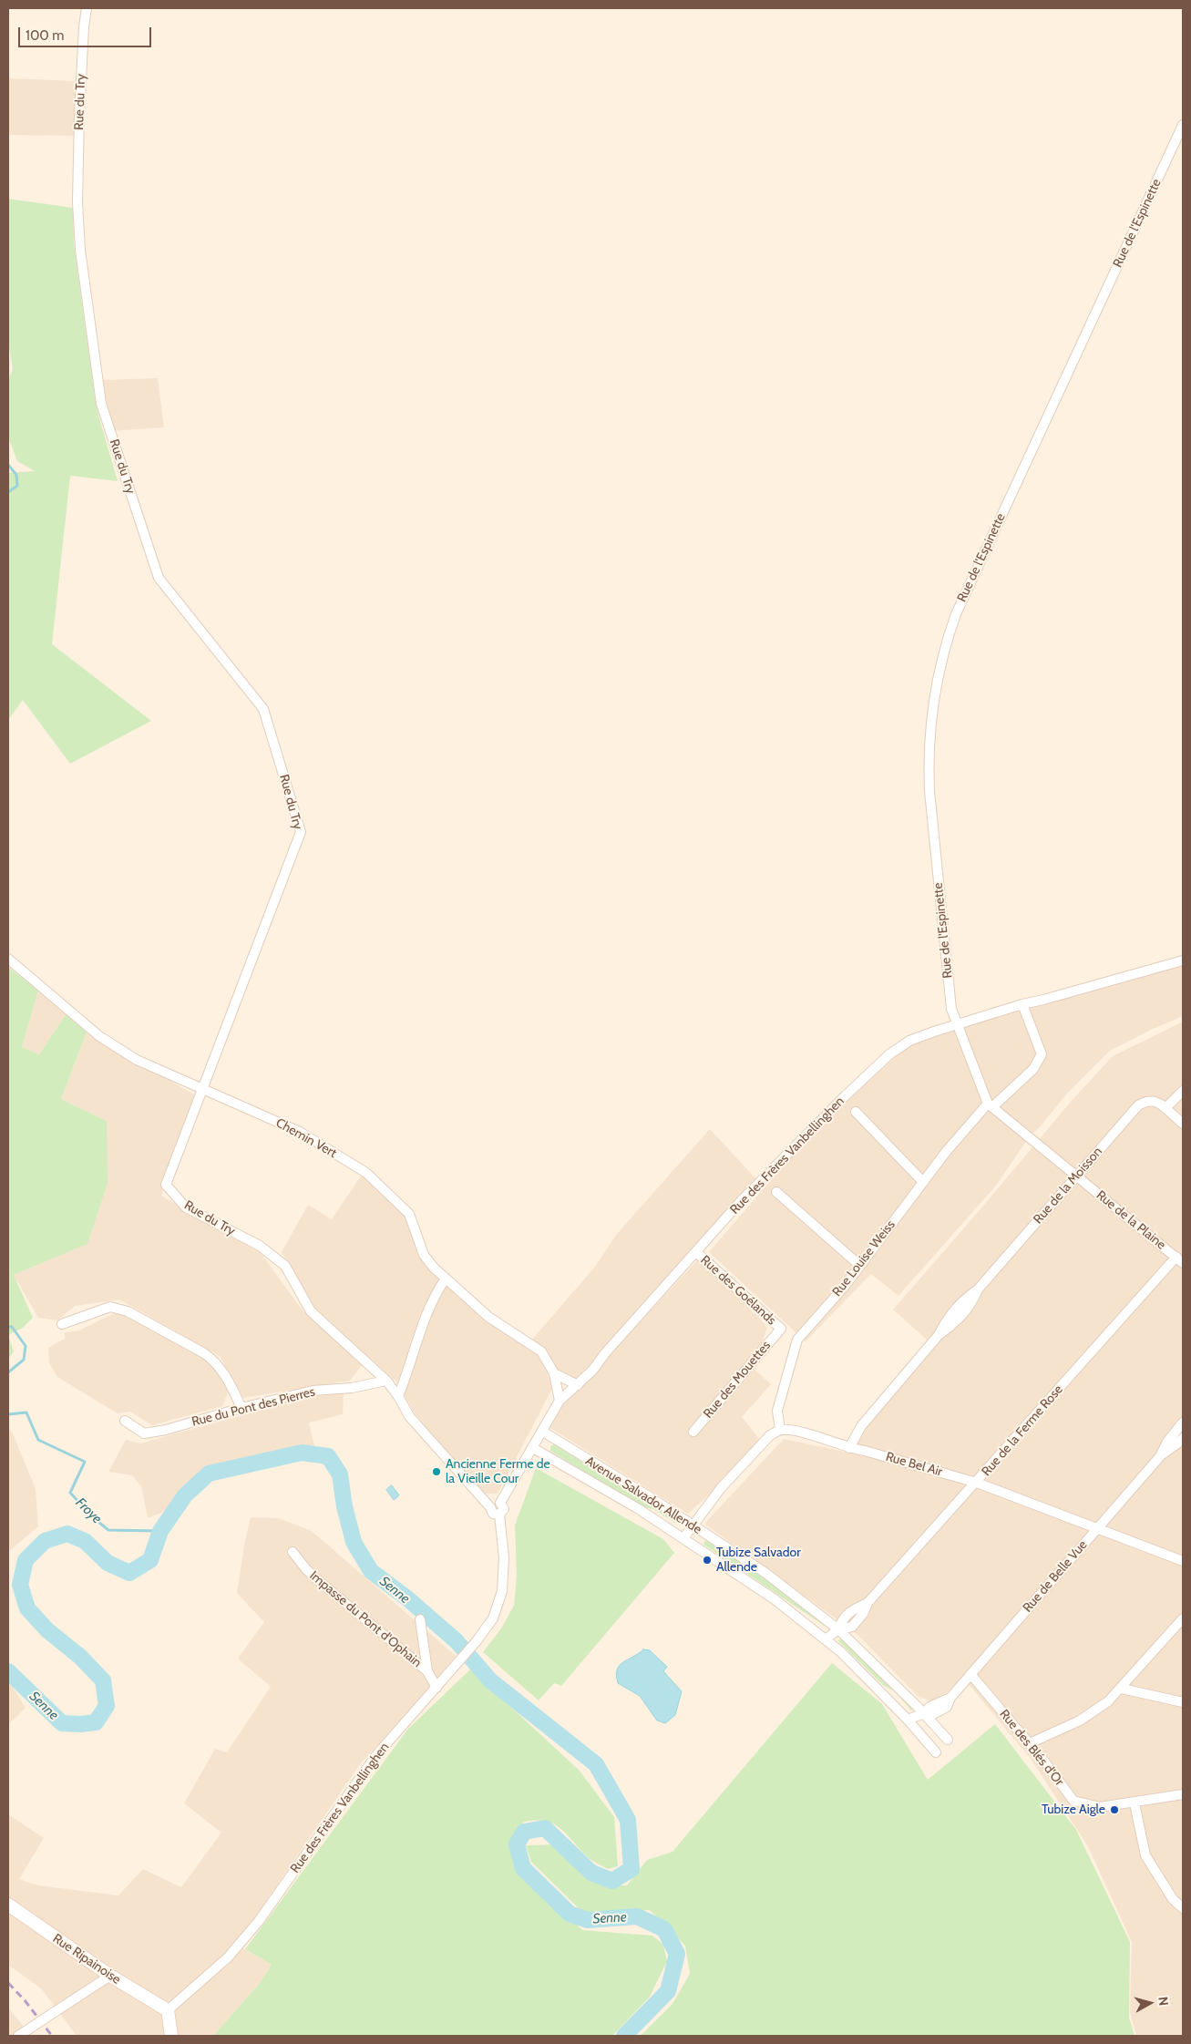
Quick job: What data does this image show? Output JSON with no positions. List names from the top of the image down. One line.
{"streets":{"street":["Rue du Try","Rue de l'Espinette","Chemin Vert","Rue des Frères Vanbellinghen","Rue de la Moisson","Rue de la Plaine","Rue Louise Weiss","Rue des Goélands","Rue des Mouettes","Rue du Pont des Pierres","Rue de la Ferme Rose","Rue Bel Air","Avenue Salvador Allende","Rue de Belle Vue","Impasse du Pont d'Ophain","Rue des Blés d'Or","Rue Ripainoise"]},"crossings":[["Rue du Try","Chemin Vert"],["Rue du Try","Rue des Frères Vanbellinghen"],["Rue du Try","Rue du Pont des Pierres"],["Rue de l'Espinette","Rue des Frères Vanbellinghen"],["Rue de l'Espinette","Rue de la Plaine"],["Rue de l'Espinette","Rue Louise Weiss"],["Chemin Vert","Rue des Frères Vanbellinghen"],["Rue des Frères Vanbellinghen","Rue Louise Weiss"],["Rue des Frères Vanbellinghen","Rue des Goélands"],["Rue des Frères Vanbellinghen","Avenue Salvador Allende"],["Rue des Frères Vanbellinghen","Impasse du Pont d'Ophain"],["Rue des Frères Vanbellinghen","Rue Ripainoise"],["Rue de la Moisson","Rue de la Plaine"],["Rue de la Moisson","Rue Bel Air"],["Rue de la Plaine","Rue Louise Weiss"],["Rue de la Plaine","Rue de la Ferme Rose"],["Rue Louise Weiss","Rue Bel Air"],["Rue des Goélands","Rue des Mouettes"],["Rue de la Ferme Rose","Rue Bel Air"],["Rue de la Ferme Rose","Avenue Salvador Allende"],["Rue Bel Air","Rue de Belle Vue"],["Avenue Salvador Allende","Rue de Belle Vue"],["Rue de Belle Vue","Rue des Blés d'Or"]],"water":["Froye","Senne"],"places":["Ancienne Ferme de la Vieille Cour","Tubize Salvador Allende","Tubize Aigle"],"scale_bar":"100 m","north":"right"}
